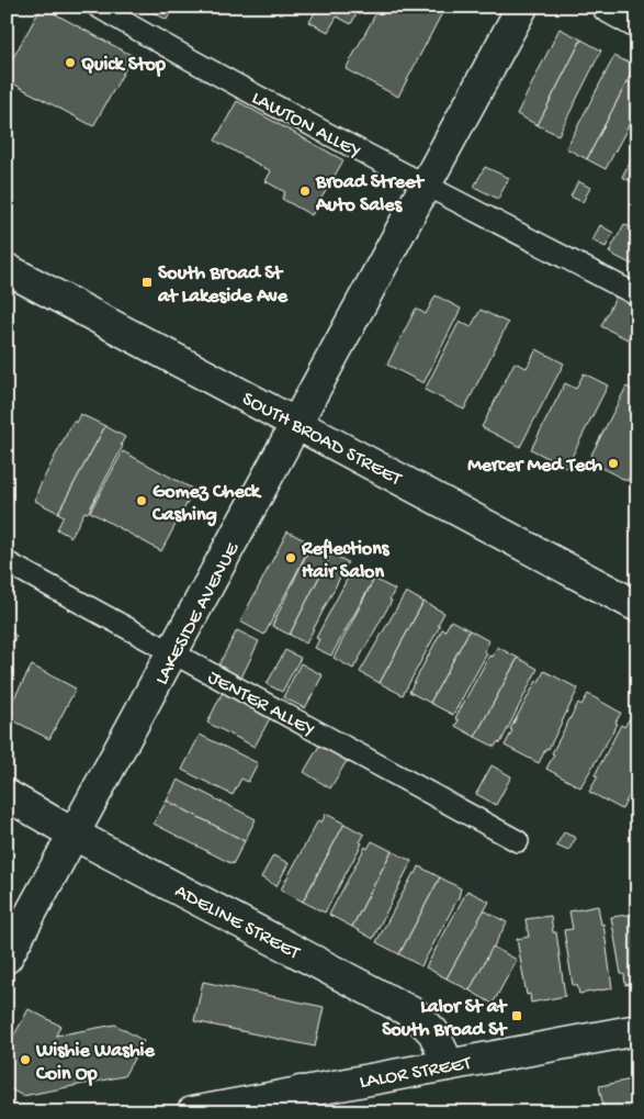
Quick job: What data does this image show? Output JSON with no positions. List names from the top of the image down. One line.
{"streets":{"street":["SOUTH BROAD STREET","LAKESIDE AVENUE","ADELINE STREET","LALOR STREET"],"lane":["LAWTON ALLEY","JENTER ALLEY"]},"crossings":[["LAWTON ALLEY","LAKESIDE AVENUE"],["SOUTH BROAD STREET","LAKESIDE AVENUE"],["LAKESIDE AVENUE","JENTER ALLEY"],["LAKESIDE AVENUE","ADELINE STREET"],["ADELINE STREET","LALOR STREET"]],"places":{"other":["Quick Stop","Broad Street Auto Sales","Mercer Med Tech","Gomez Check Cashing","Reflections Hair Salon","Wishie Washie Coin Op"],"transit":["South Broad St at Lakeside Ave","Lalor St at South Broad St"]}}
